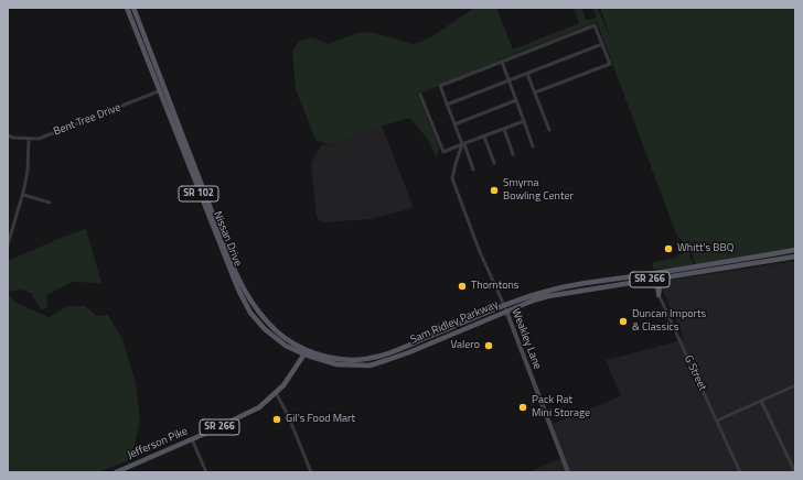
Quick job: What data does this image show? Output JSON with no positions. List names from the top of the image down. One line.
{"streets":{"main road":["SR 102","Nissan Drive","SR 266","Sam Ridley Parkway","Weakley Lane","Jefferson Pike"],"street":["Bent Tree Drive","G Street"]},"crossings":[["Bent Tree Drive","Nissan Drive"],["Nissan Drive","Sam Ridley Parkway"],["Nissan Drive","Jefferson Pike"],["Sam Ridley Parkway","Weakley Lane"],["Sam Ridley Parkway","G Street"],["Sam Ridley Parkway","Jefferson Pike"]],"places":["Smyrna Bowling Center","Whitt's BBQ","Thorntons","Duncan Imports & Classics","Valero","Pack Rat Mini Storage","Gil's Food Mart"]}
